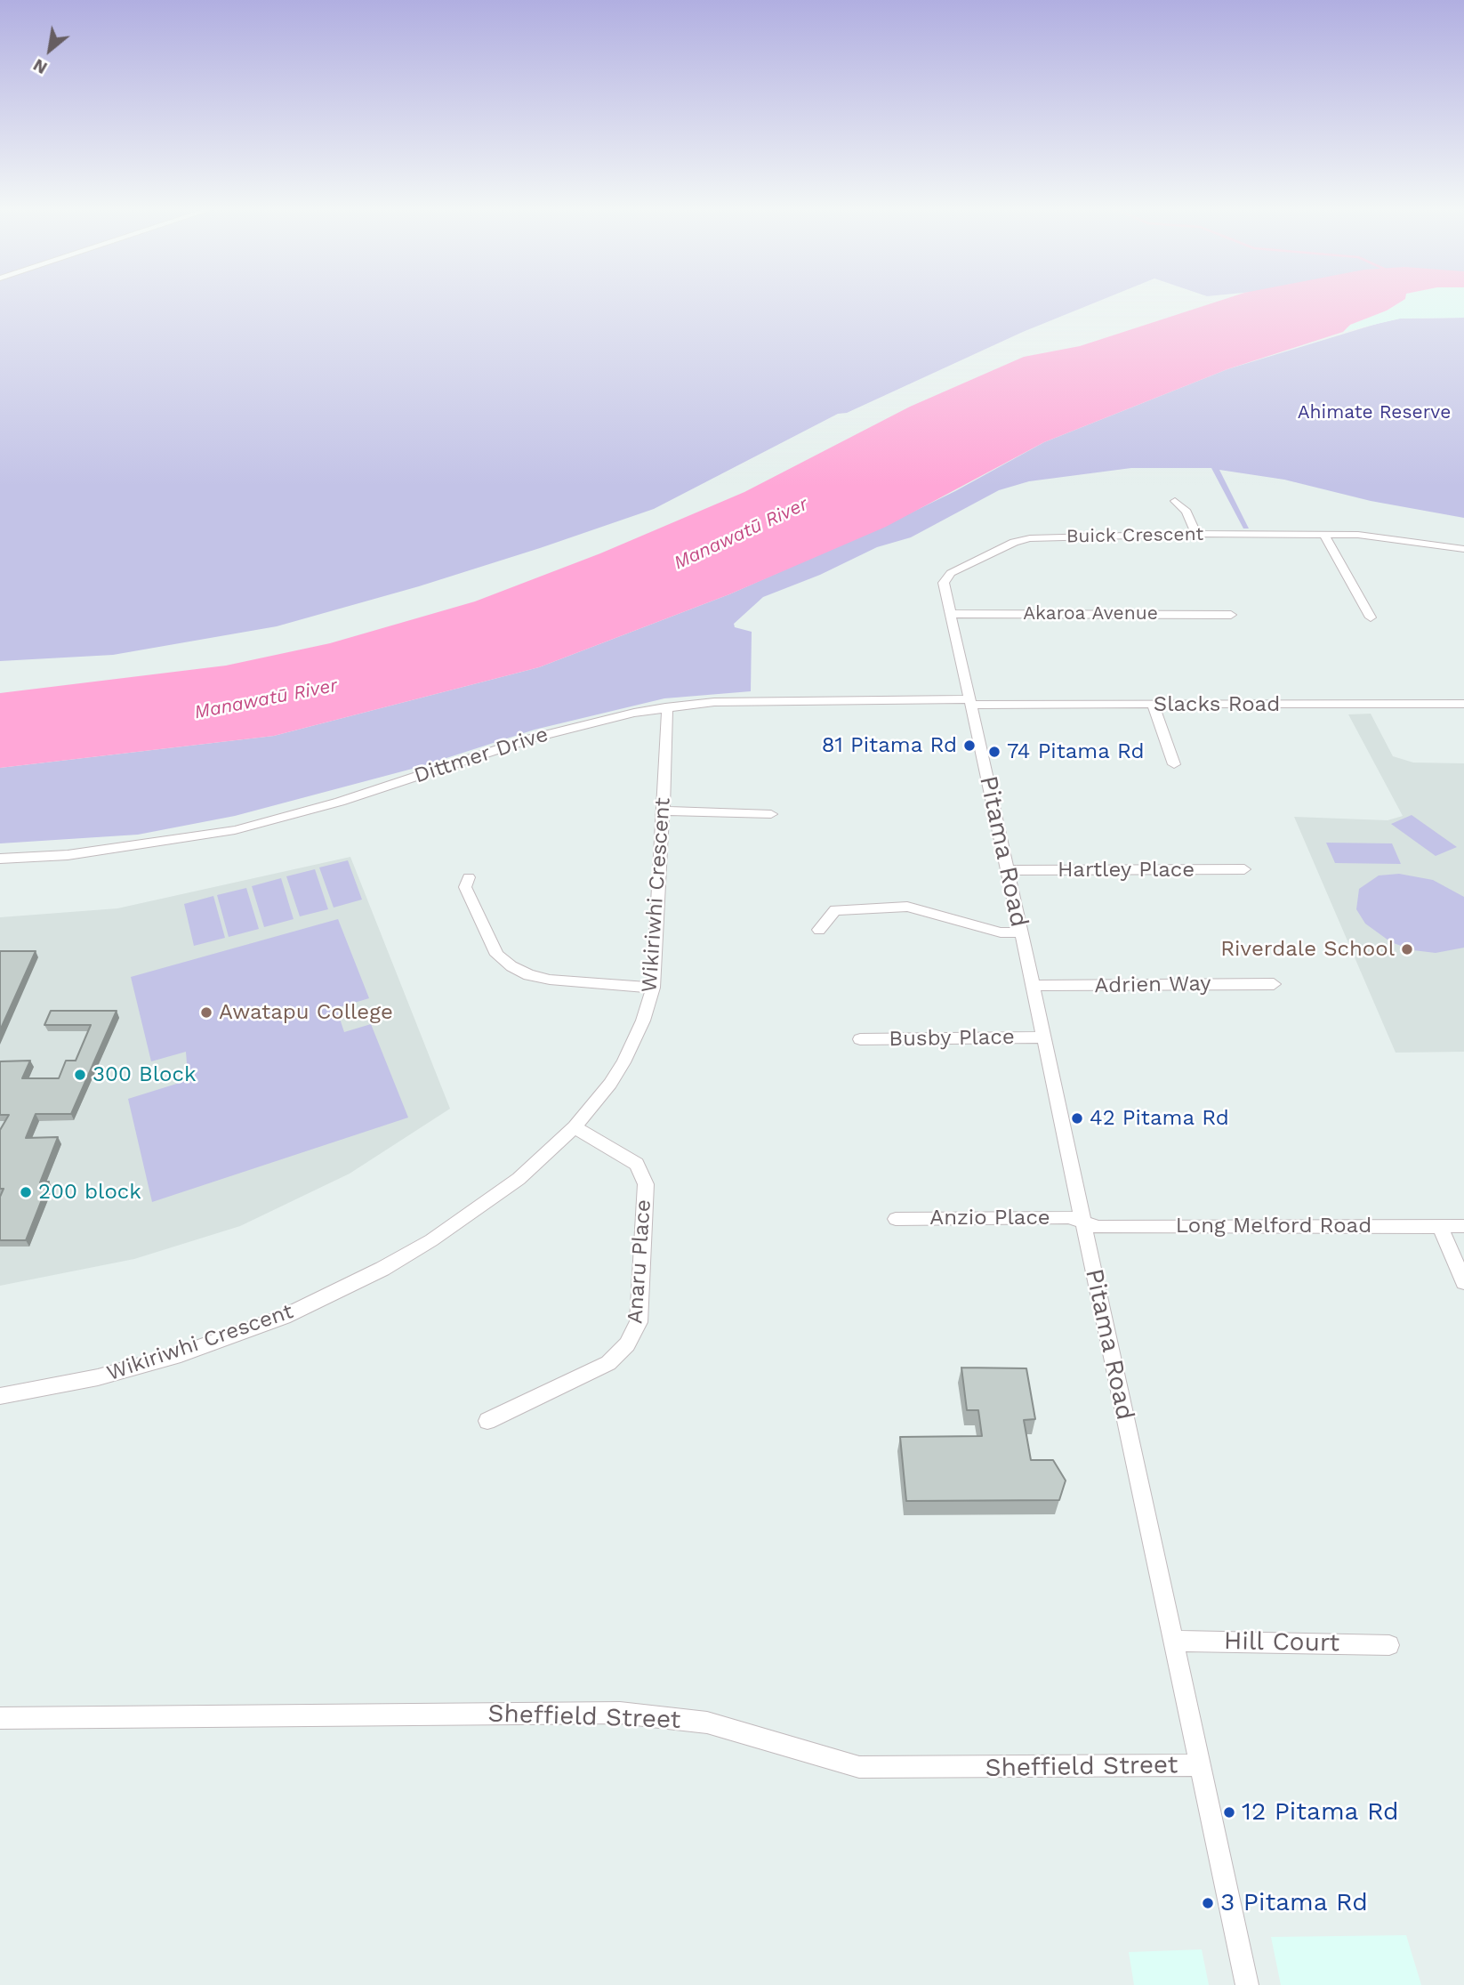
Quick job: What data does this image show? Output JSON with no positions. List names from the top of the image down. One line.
{"streets":{"street":["Buick Crescent","Akaroa Avenue","Slacks Road","Dittmer Drive","Pitama Road","Hartley Place","Wikiriwhi Crescent","Adrien Way","Busby Place","Anzio Place","Long Melford Road","Anaru Place","Hill Court","Sheffield Street"]},"crossings":[["Buick Crescent","Akaroa Avenue"],["Buick Crescent","Slacks Road"],["Buick Crescent","Dittmer Drive"],["Buick Crescent","Pitama Road"],["Slacks Road","Dittmer Drive"],["Slacks Road","Pitama Road"],["Dittmer Drive","Pitama Road"],["Dittmer Drive","Wikiriwhi Crescent"],["Pitama Road","Hartley Place"],["Pitama Road","Adrien Way"],["Pitama Road","Busby Place"],["Pitama Road","Anzio Place"],["Pitama Road","Long Melford Road"],["Pitama Road","Hill Court"],["Pitama Road","Sheffield Street"],["Wikiriwhi Crescent","Anaru Place"],["Anzio Place","Long Melford Road"]],"water":["Manawatū River"],"parks":["Ahimate Reserve"],"places":["81 Pitama Rd","74 Pitama Rd","Riverdale School","Awatapu College","300 Block","42 Pitama Rd","200 block","12 Pitama Rd","3 Pitama Rd"],"north":"bottom left"}
